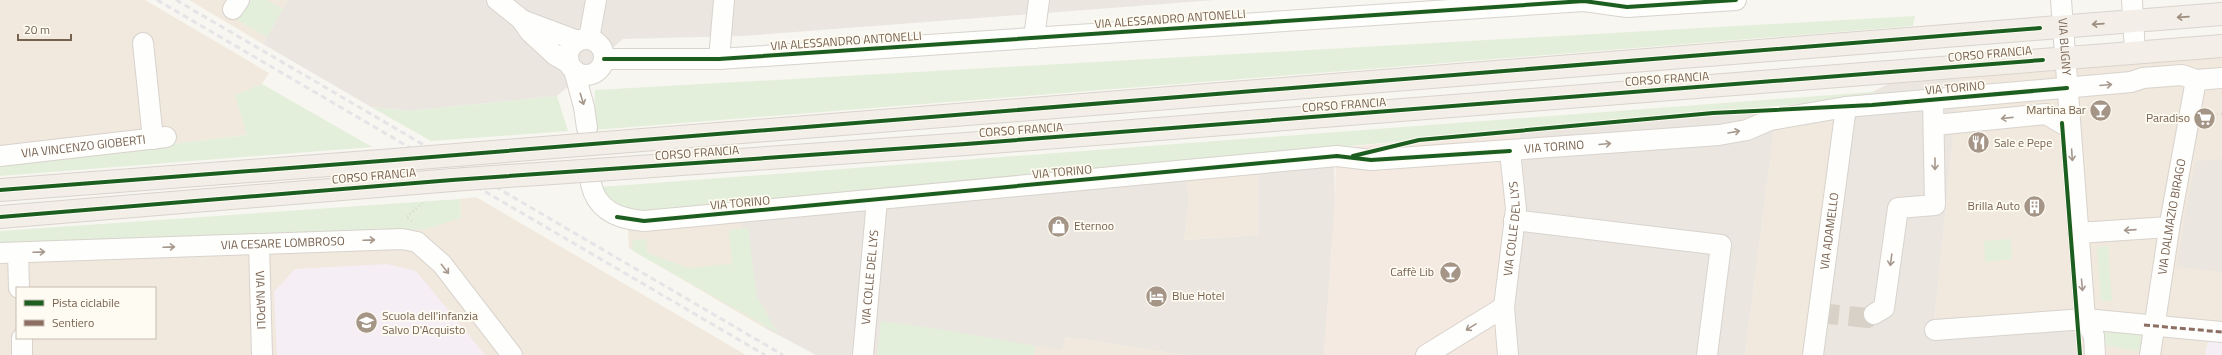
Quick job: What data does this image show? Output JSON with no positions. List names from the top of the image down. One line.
{"streets":{"main road":["CORSO FRANCIA"],"street":["VIA ALESSANDRO ANTONELLI","VIA BLIGNY","VIA TORINO","VIA VINCENZO GIOBERTI","VIA DALMAZIO BIRAGO","VIA COLLE DEL LYS","VIA ADAMELLO","VIA CESARE LOMBROSO","VIA NAPOLI"]},"crossings":[["VIA BLIGNY","CORSO FRANCIA"],["VIA BLIGNY","VIA TORINO"],["VIA TORINO","VIA COLLE DEL LYS"],["VIA TORINO","VIA ADAMELLO"],["VIA CESARE LOMBROSO","VIA NAPOLI"]],"one_way":["VIA BLIGNY","VIA CESARE LOMBROSO"],"places":{"bar":["Martina Bar","Caffè Lib"],"supermarket":["Paradiso"],"restaurant":["Sale e Pepe"],"building":["Brilla Auto"],"shop":["Eternoo"],"hotel":["Blue Hotel"],"school or university":["Scuola dell'infanzia Salvo D'Acquisto"]},"legend":["Pista ciclabile","Sentiero"],"scale_bar":"20 m"}
